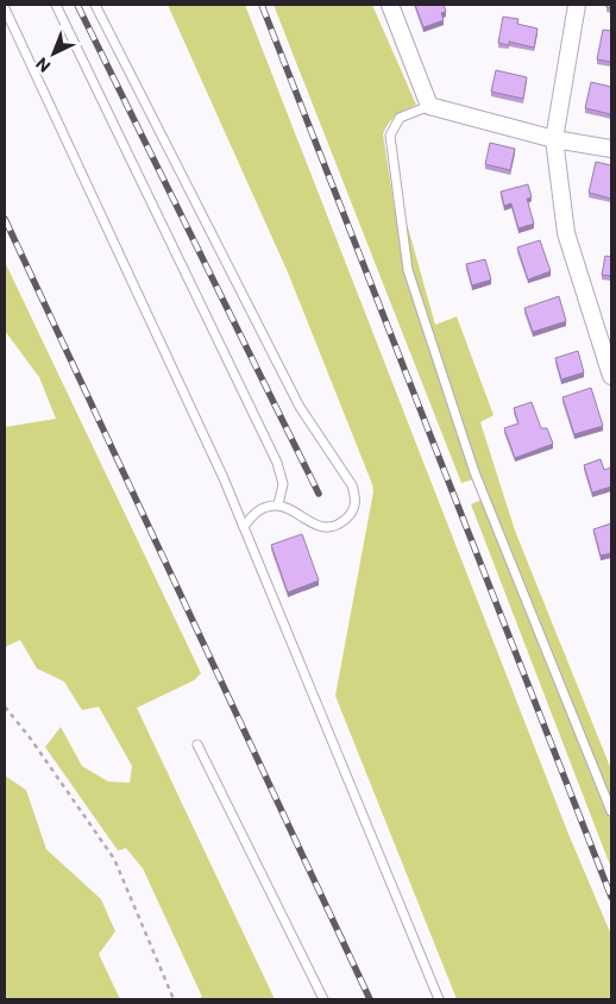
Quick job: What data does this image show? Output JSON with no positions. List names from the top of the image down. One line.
{"north":"bottom left"}
